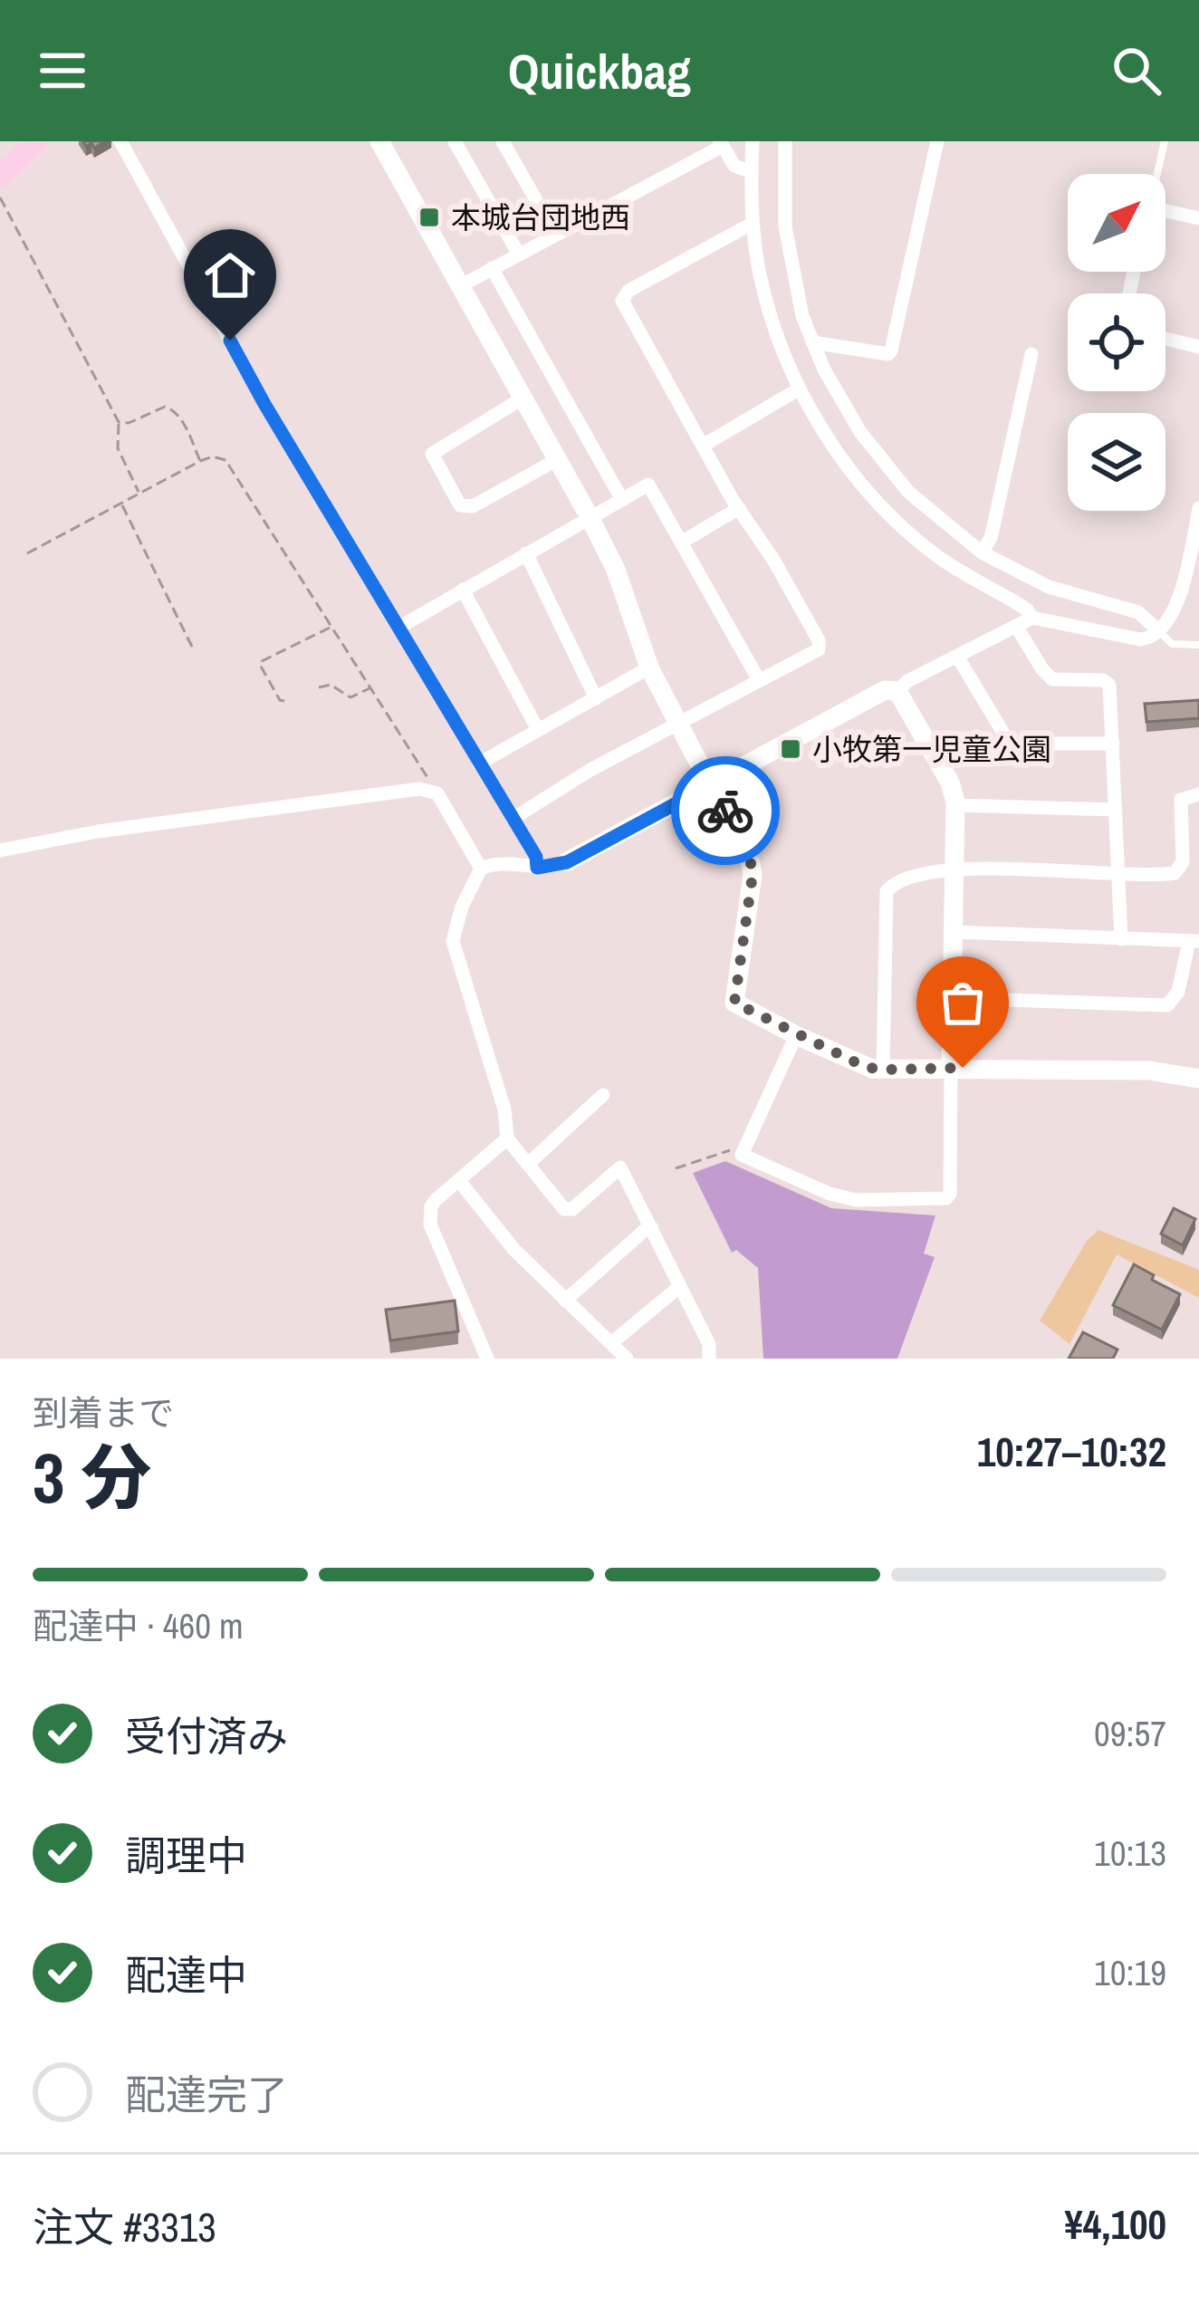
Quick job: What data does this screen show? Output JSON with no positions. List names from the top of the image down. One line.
{"places":{"transit":["本城台団地西","小牧第一児童公園"]},"north":"top right","page":{"header":"Quickbag","heading":["3 分","到着まで","10:27–10:32"],"panel":["注文 #3313","¥4,100"],"bar":"配達中 · 460 m","list":[["受付済み","09:57"],["調理中","10:13"],["配達中","10:19"],"配達完了"]}}
